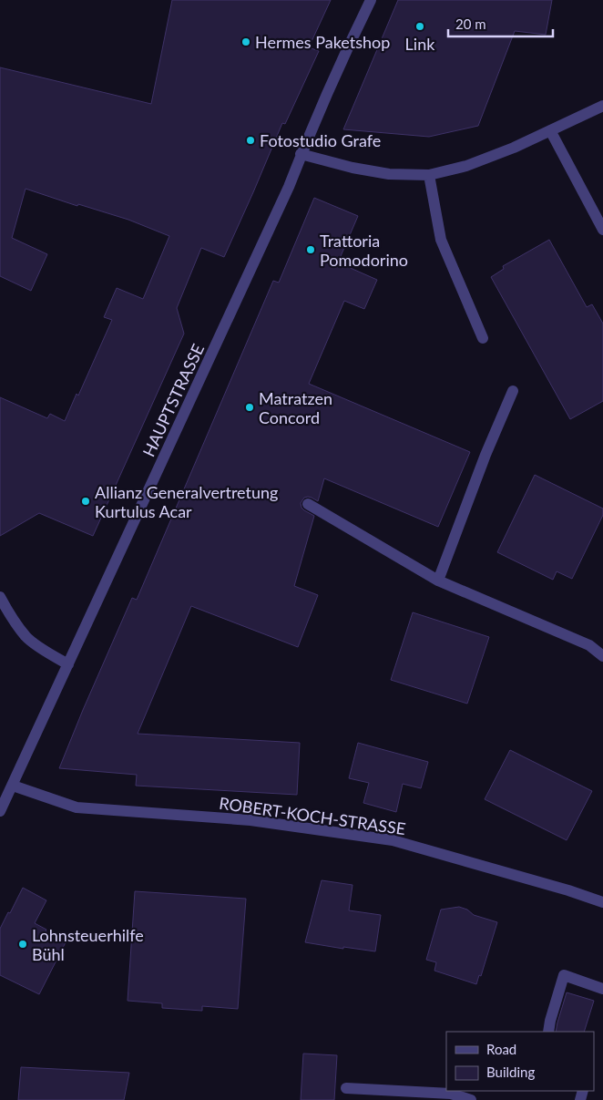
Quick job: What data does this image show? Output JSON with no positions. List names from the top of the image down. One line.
{"streets":{"street":["HAUPTSTRASSE","ROBERT-KOCH-STRASSE"]},"crossings":[["HAUPTSTRASSE","ROBERT-KOCH-STRASSE"]],"places":["Link","Hermes Paketshop","Fotostudio Grafe","Trattoria Pomodorino","Matratzen Concord","Allianz Generalvertretung Kurtulus Acar","Lohnsteuerhilfe Bühl"],"legend":["Road","Building"],"scale_bar":"20 m"}
